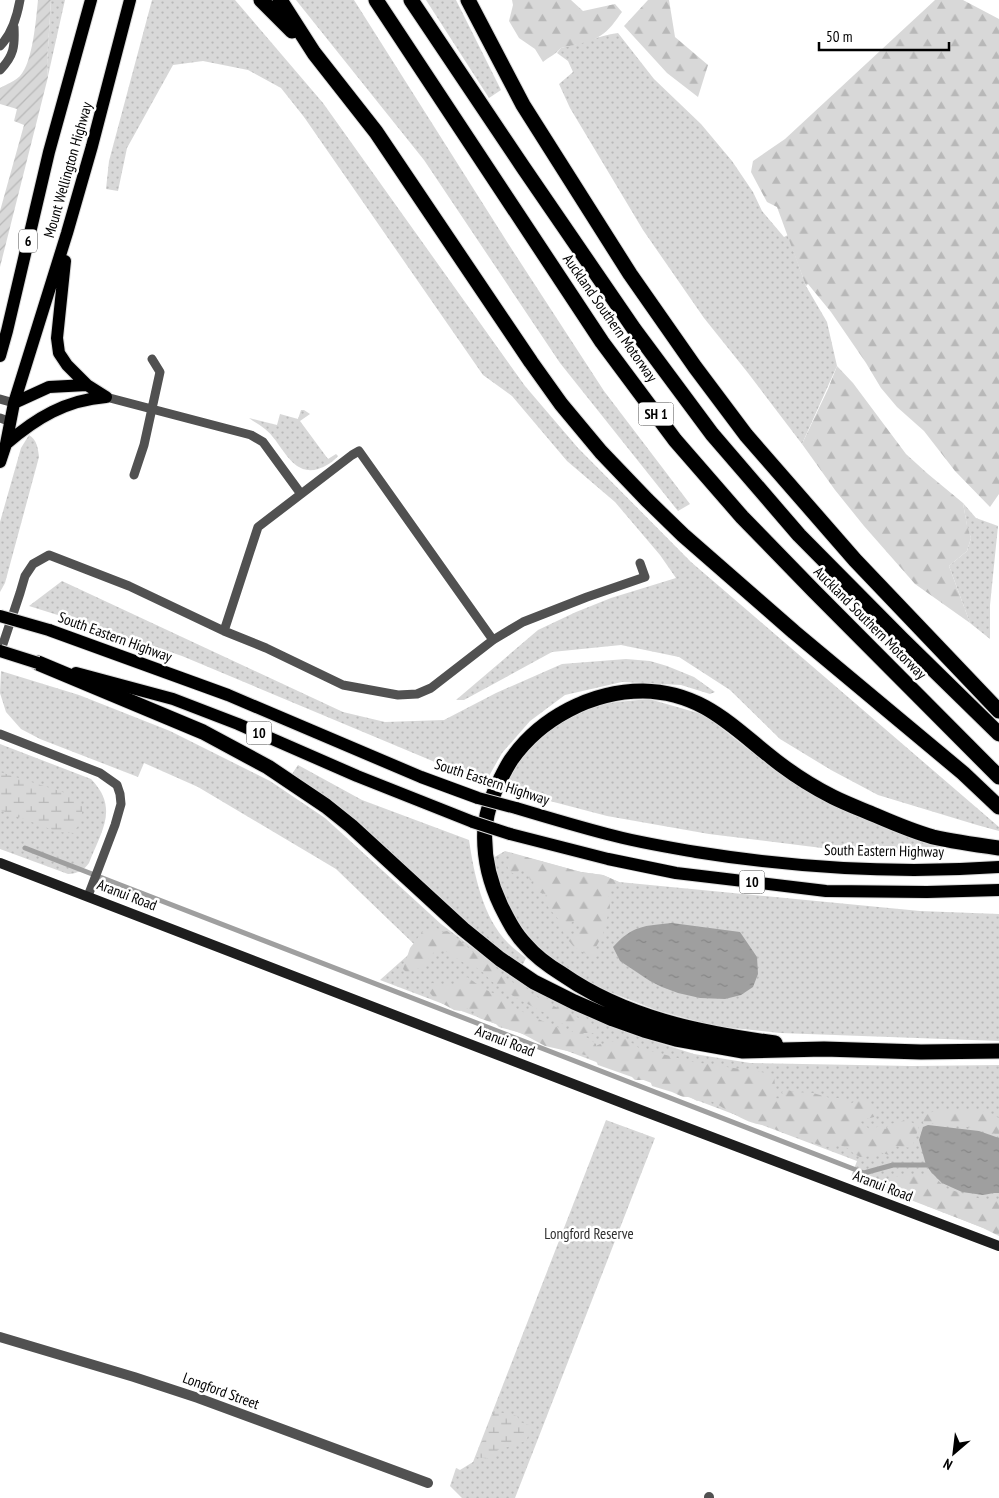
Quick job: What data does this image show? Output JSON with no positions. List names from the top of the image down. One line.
{"streets":{"highway":["Auckland Southern Motorway","SH 1"],"main road":["Mount Wellington Highway","6","South Eastern Highway","10"],"street":["Aranui Road","Longford Street"]},"parks":["Longford Reserve"],"scale_bar":"50 m","north":"bottom left"}
